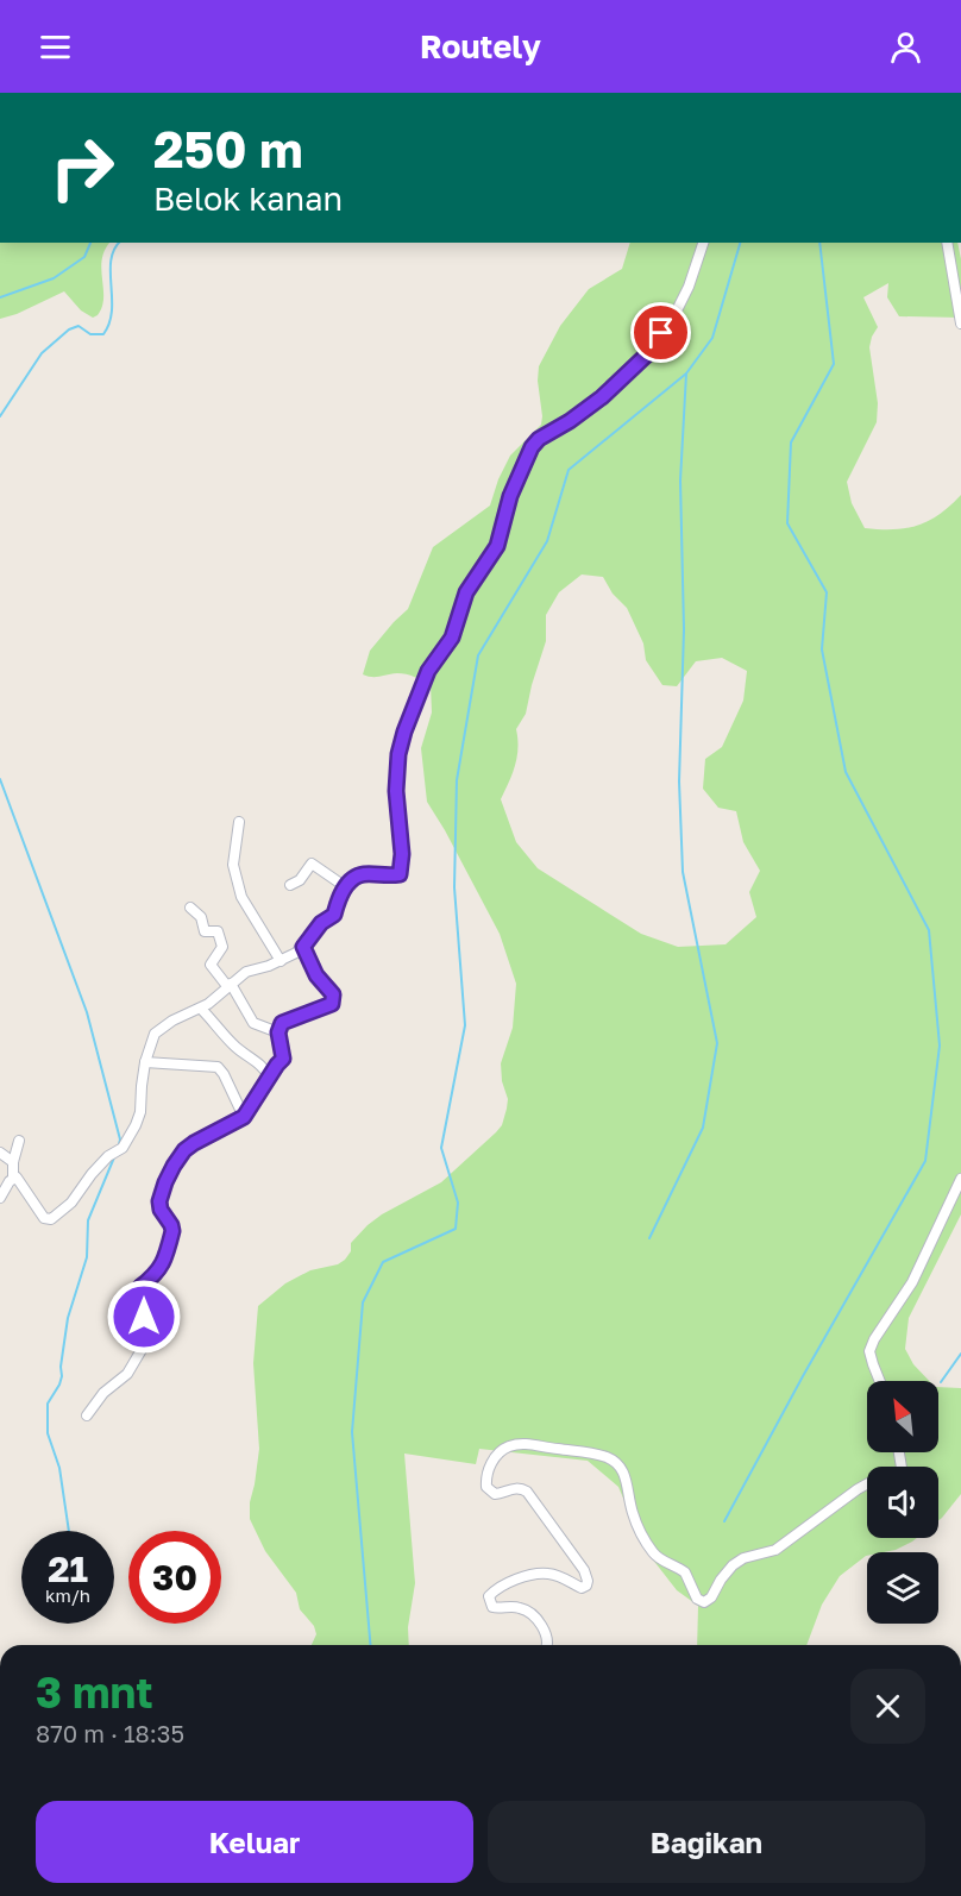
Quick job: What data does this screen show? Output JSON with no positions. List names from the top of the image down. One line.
{"north":"top left","page":{"header":"Routely","turn":["250 m","Belok kanan"],"speed":"21 km/h","limit":"30","heading":["3 mnt","870 m · 18:35"],"buttons":["Keluar","Bagikan"]}}
